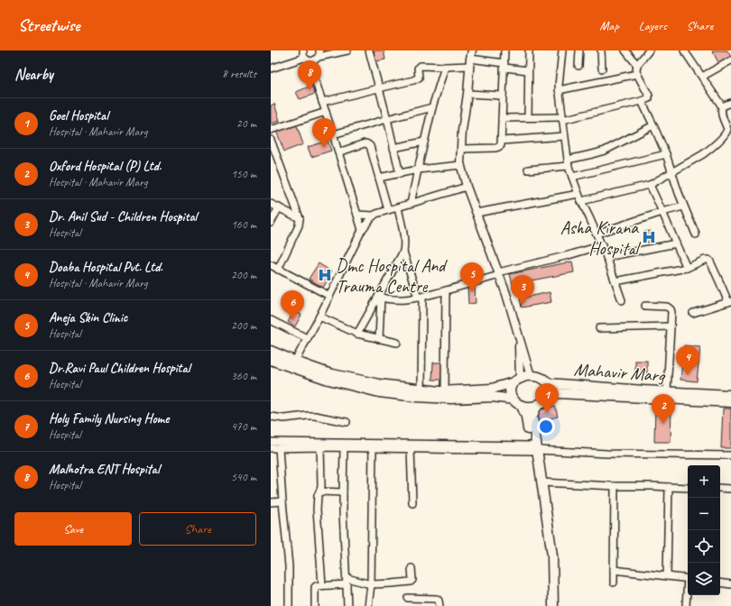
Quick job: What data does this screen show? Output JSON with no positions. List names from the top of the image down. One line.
{"streets":{"highway":["Mahavir Marg"]},"places":{"hospital":["Asha Kirana Hospital","Dmc Hospital And Trauma Centre"]},"page":{"header":"Streetwise","nav":["Map","Layers","Share"],"heading":["Nearby","8 results"],"pins":["8","7","5","3","6","4","1","2"],"list":[{"mark":"1","name":"Goel Hospital","note":"Hospital · Mahavir Marg","value":"20 m"},{"mark":"2","name":"Oxford Hospital (P) Ltd.","note":"Hospital · Mahavir Marg","value":"150 m"},{"mark":"3","name":"Dr. Anil Sud - Children Hospital","note":"Hospital","value":"160 m"},{"mark":"4","name":"Doaba Hospital Pvt. Ltd.","note":"Hospital · Mahavir Marg","value":"200 m"},{"mark":"5","name":"Aneja Skin Clinic","note":"Hospital","value":"200 m"},{"mark":"6","name":"Dr.Ravi Paul Children Hospital","note":"Hospital","value":"360 m"},{"mark":"7","name":"Holy Family Nursing Home","note":"Hospital","value":"470 m"},{"mark":"8","name":"Malhotra ENT Hospital","note":"Hospital","value":"540 m"}],"map_buttons":["+","−"],"buttons":["Save","Share"]}}
